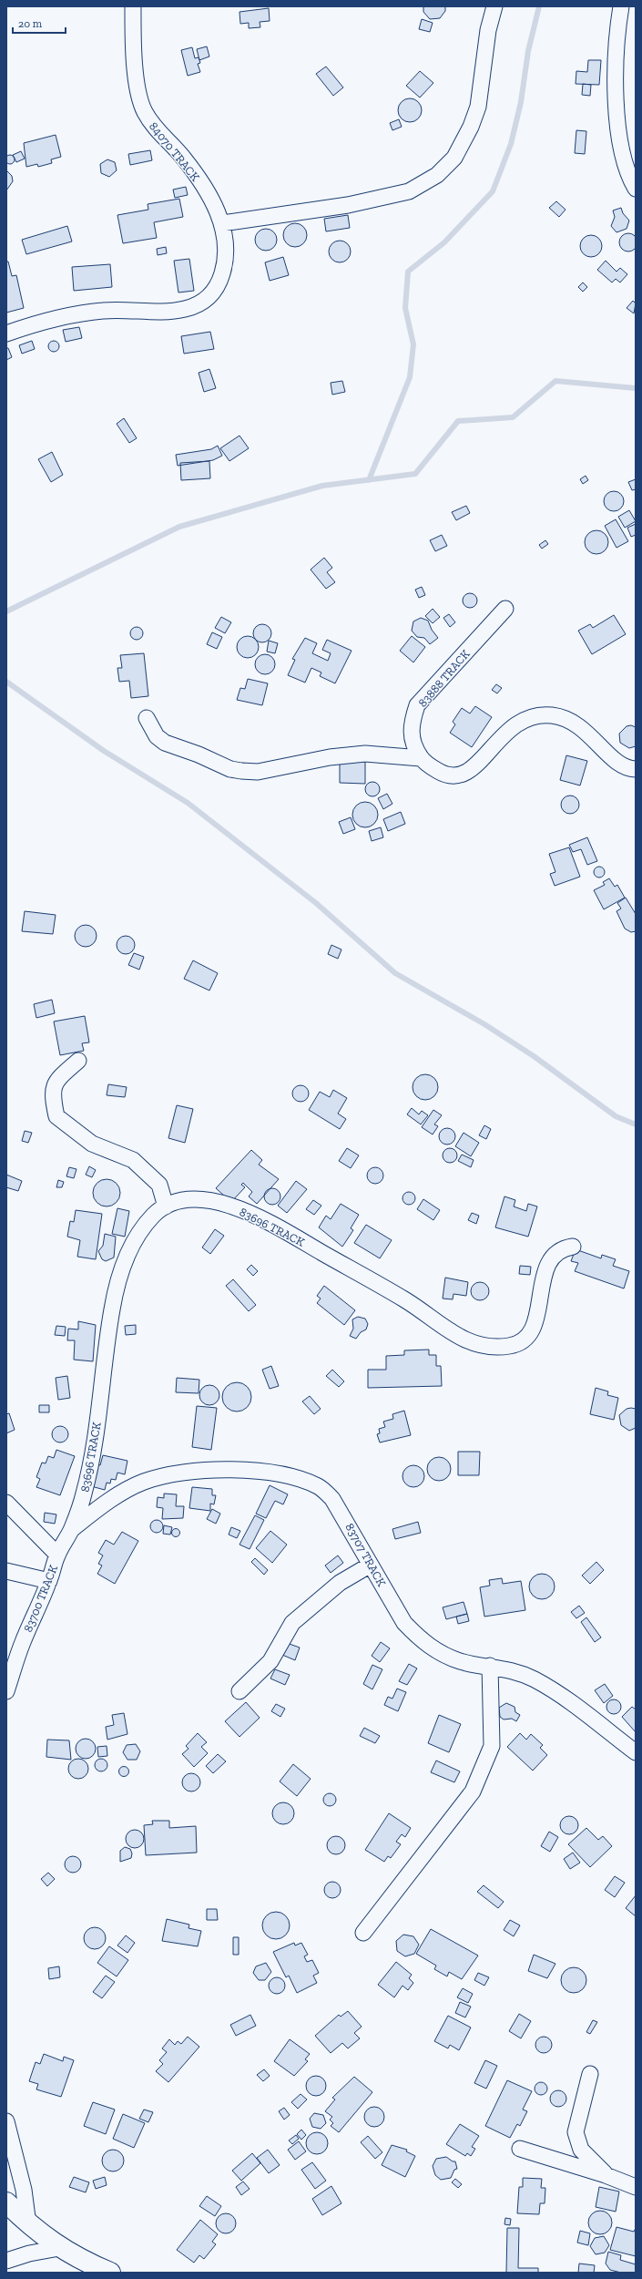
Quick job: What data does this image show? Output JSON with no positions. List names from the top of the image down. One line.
{"streets":{"street":["84070 TRACK","83888 TRACK","83696 TRACK","83707 TRACK","83700 TRACK"]},"crossings":[["83696 TRACK","83707 TRACK"],["83696 TRACK","83700 TRACK"]],"scale_bar":"20 m"}
